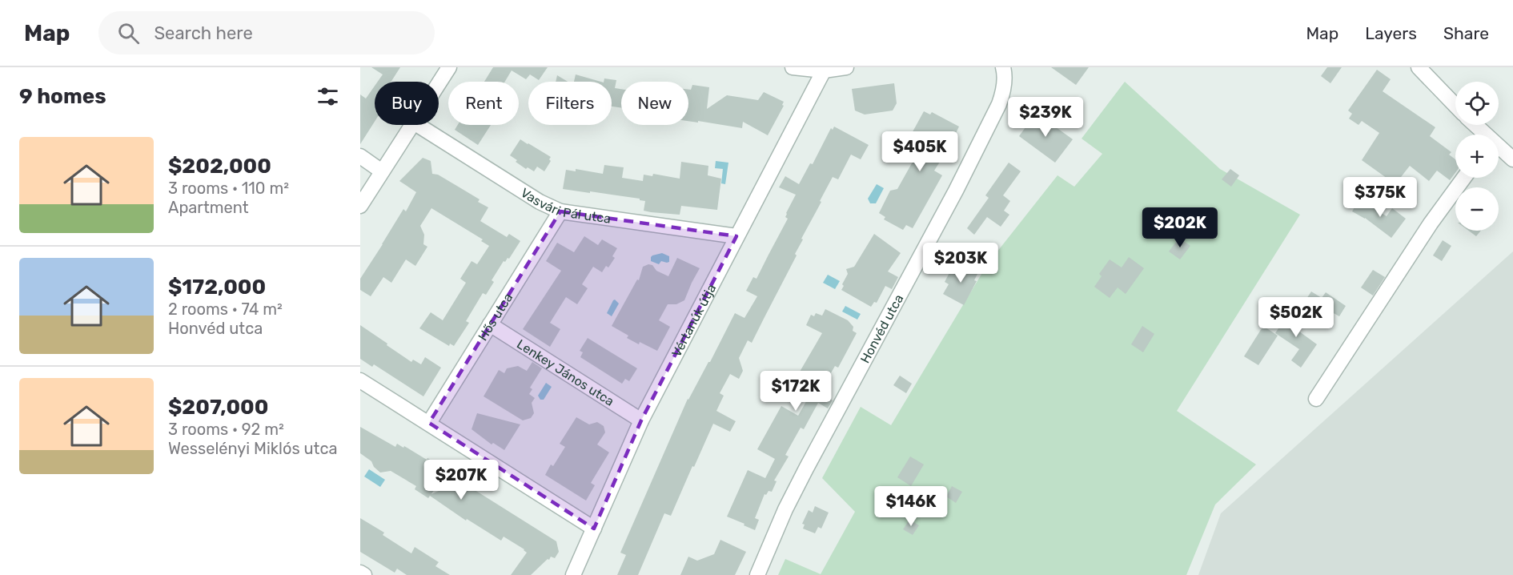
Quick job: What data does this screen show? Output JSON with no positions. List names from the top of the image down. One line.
{"streets":{"street":["Vasvári Pál utca","Hős utca","Vértanúk útja","Honvéd utca","Lenkey János utca"]},"crossings":[["Vasvári Pál utca","Hős utca"],["Vasvári Pál utca","Vértanúk útja"],["Hős utca","Lenkey János utca"],["Vértanúk útja","Lenkey János utca"]],"page":{"header":"Map","search":"Search here","nav":["Map","Layers","Share"],"heading":"9 homes","map_buttons":["+","−"],"chip":["Buy","Rent","Filters","New"],"price":["$239K","$405K","$375K","$202K","$203K","$502K","$172K","$207K","$146K"],"list":[{"name":"$202,000","note":"3 rooms · 110 m² · Apartment"},{"name":"$172,000","note":"2 rooms · 74 m² · Honvéd utca"},{"name":"$207,000","note":"3 rooms · 92 m² · Wesselényi Miklós utca"}]}}
